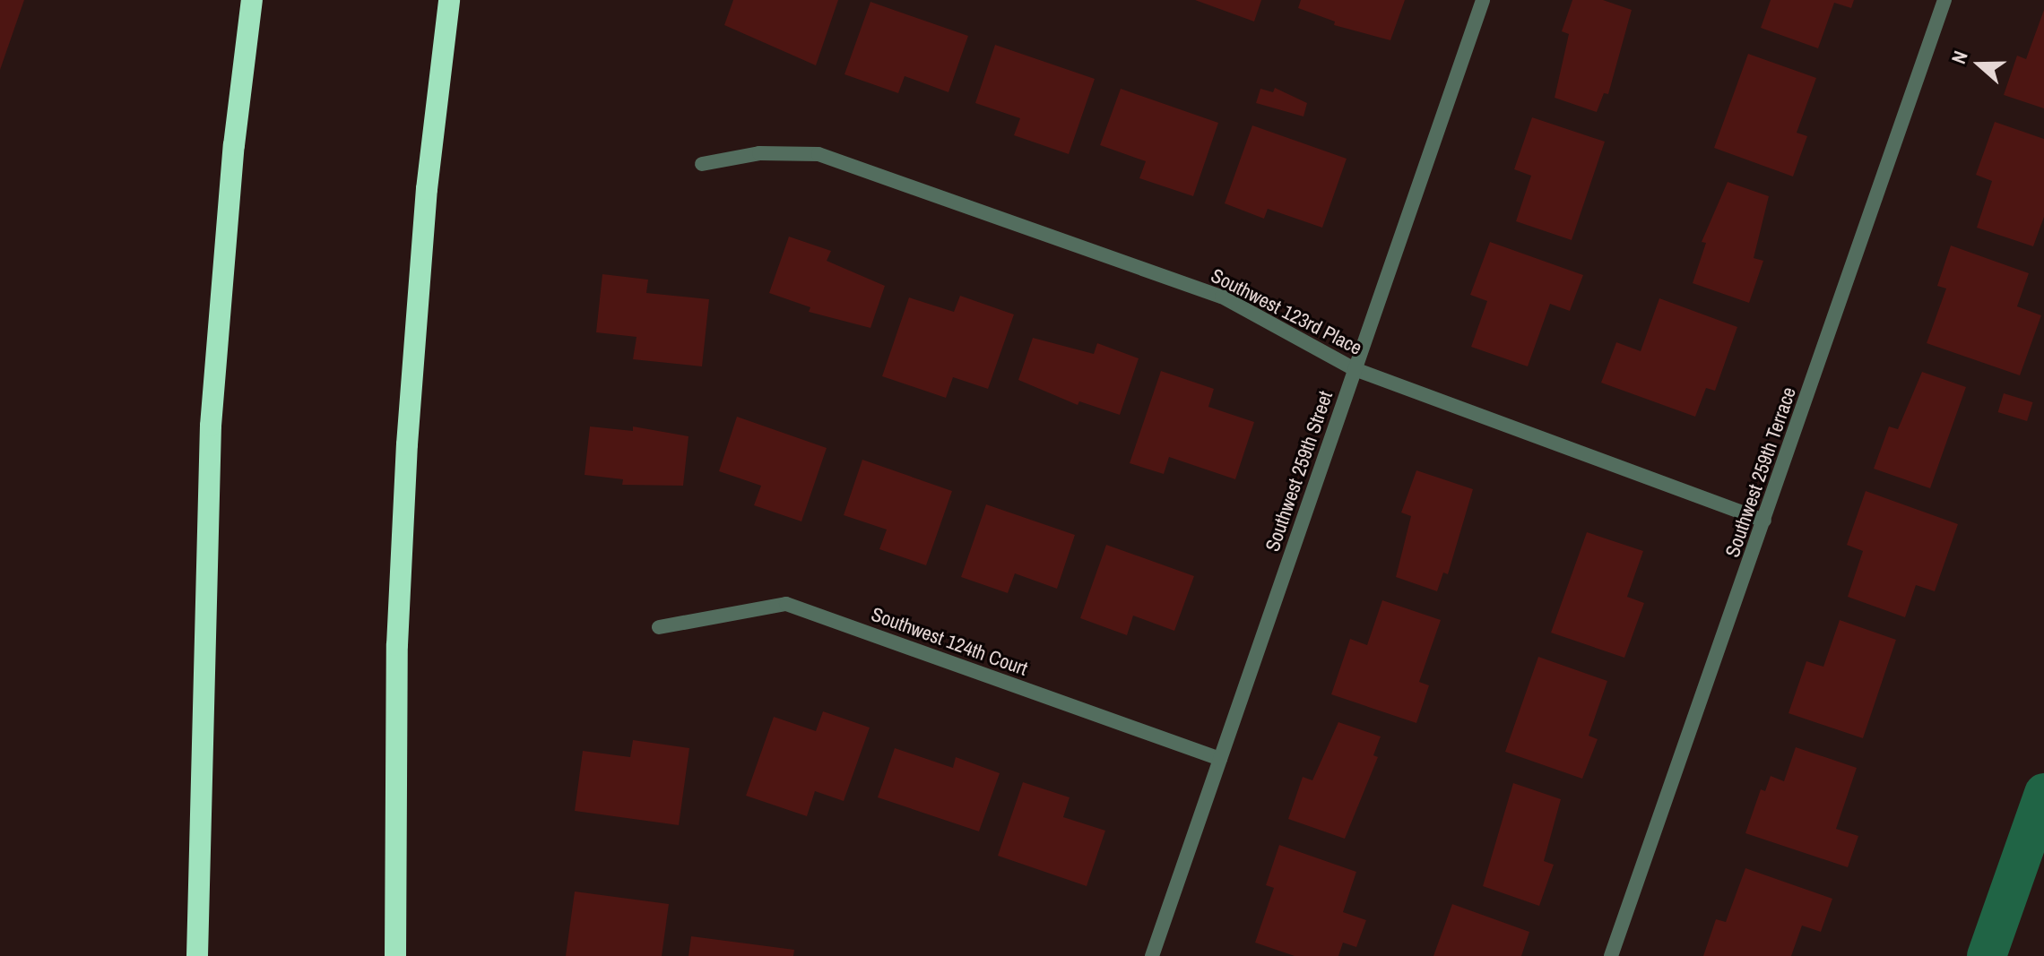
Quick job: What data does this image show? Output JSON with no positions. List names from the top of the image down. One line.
{"streets":{"street":["Southwest 123rd Place","Southwest 259th Street","Southwest 259th Terrace","Southwest 124th Court"]},"crossings":[["Southwest 123rd Place","Southwest 259th Street"],["Southwest 123rd Place","Southwest 259th Terrace"],["Southwest 259th Street","Southwest 124th Court"]],"north":"left"}
